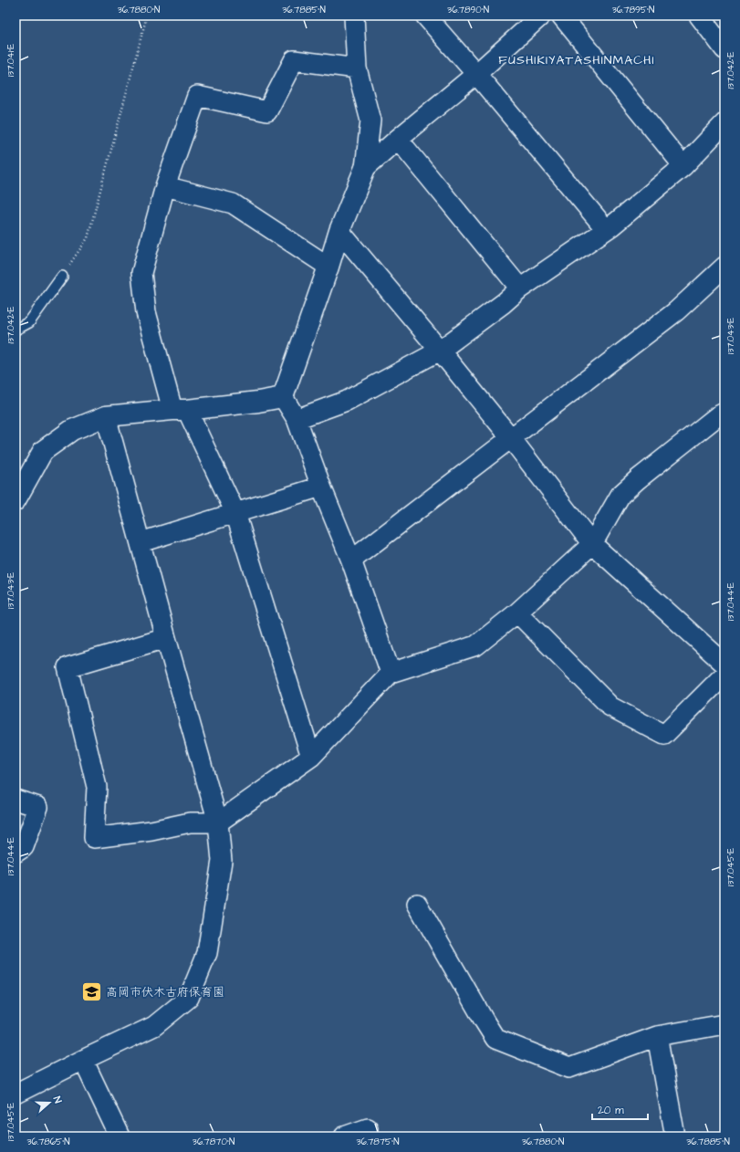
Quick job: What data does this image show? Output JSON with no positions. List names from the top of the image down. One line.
{"districts":["FUSHIKIYATASHINMACHI"],"places":{"school or university":["高岡市伏木古府保育園"]},"scale_bar":"20 m","north":"right","coordinates":["36.7880°N","36.7885°N","36.7890°N","36.7895°N","137.041°E","137.042°E","137.043°E","137.044°E","137.045°E","36.7865°N","36.7870°N","36.7875°N"]}
